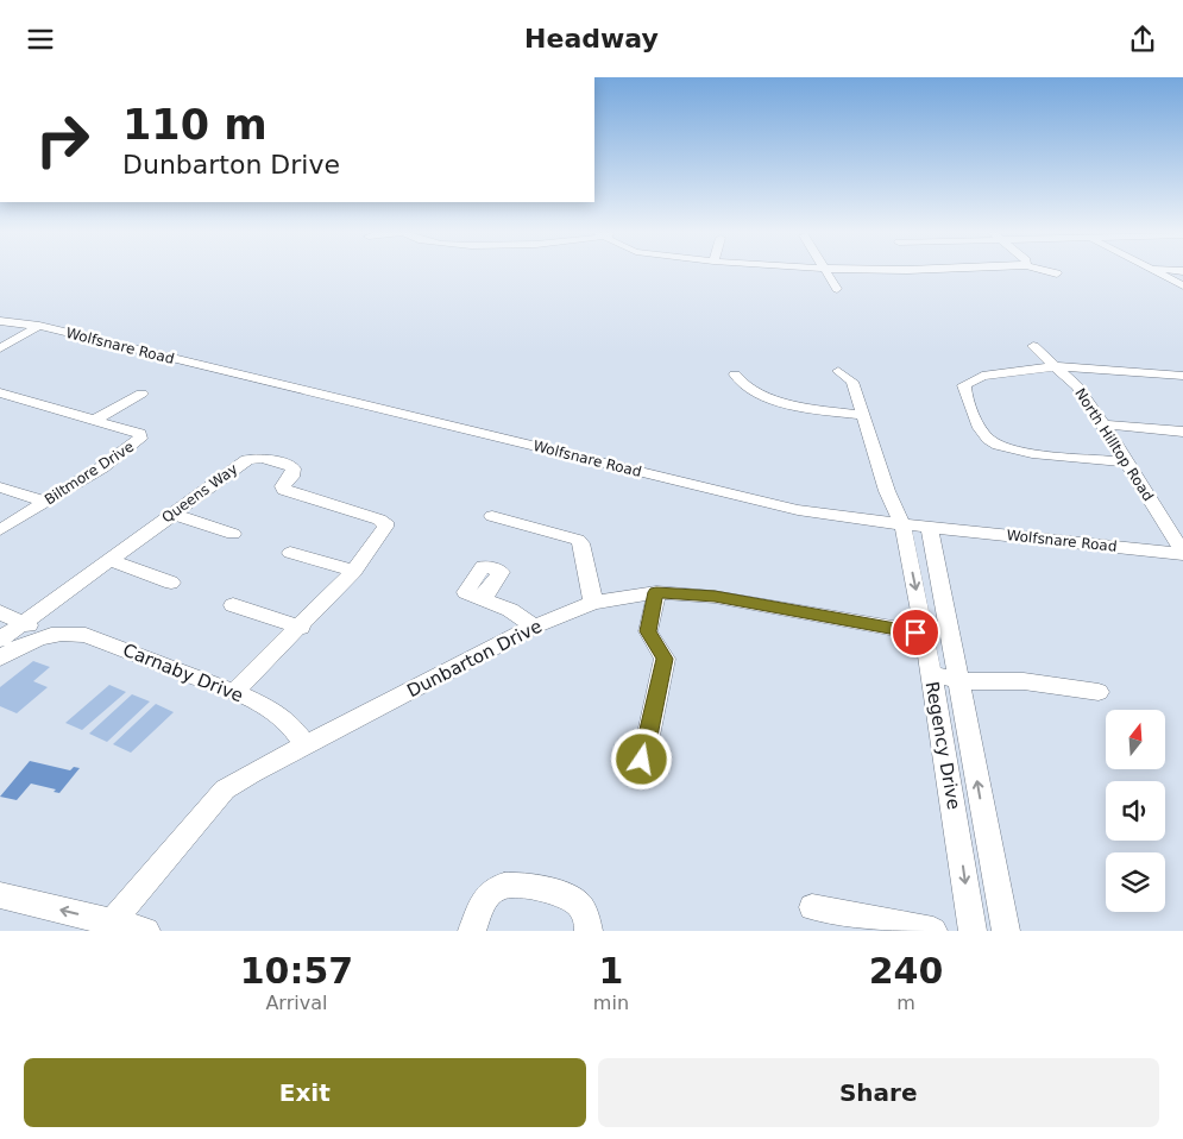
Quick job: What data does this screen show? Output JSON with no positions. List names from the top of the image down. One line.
{"streets":{"street":["Wolfsnare Road","North Hilltop Road","Biltmore Drive","Queens Way","Dunbarton Drive","Carnaby Drive","Regency Drive"]},"crossings":[["Wolfsnare Road","North Hilltop Road"],["Wolfsnare Road","Regency Drive"],["Queens Way","Carnaby Drive"],["Dunbarton Drive","Carnaby Drive"],["Dunbarton Drive","Regency Drive"]],"north":"top","page":{"header":"Headway","turn":["110 m","Dunbarton Drive"],"eta":["10:57","Arrival","1","min","240","m"],"buttons":["Exit","Share"]}}
